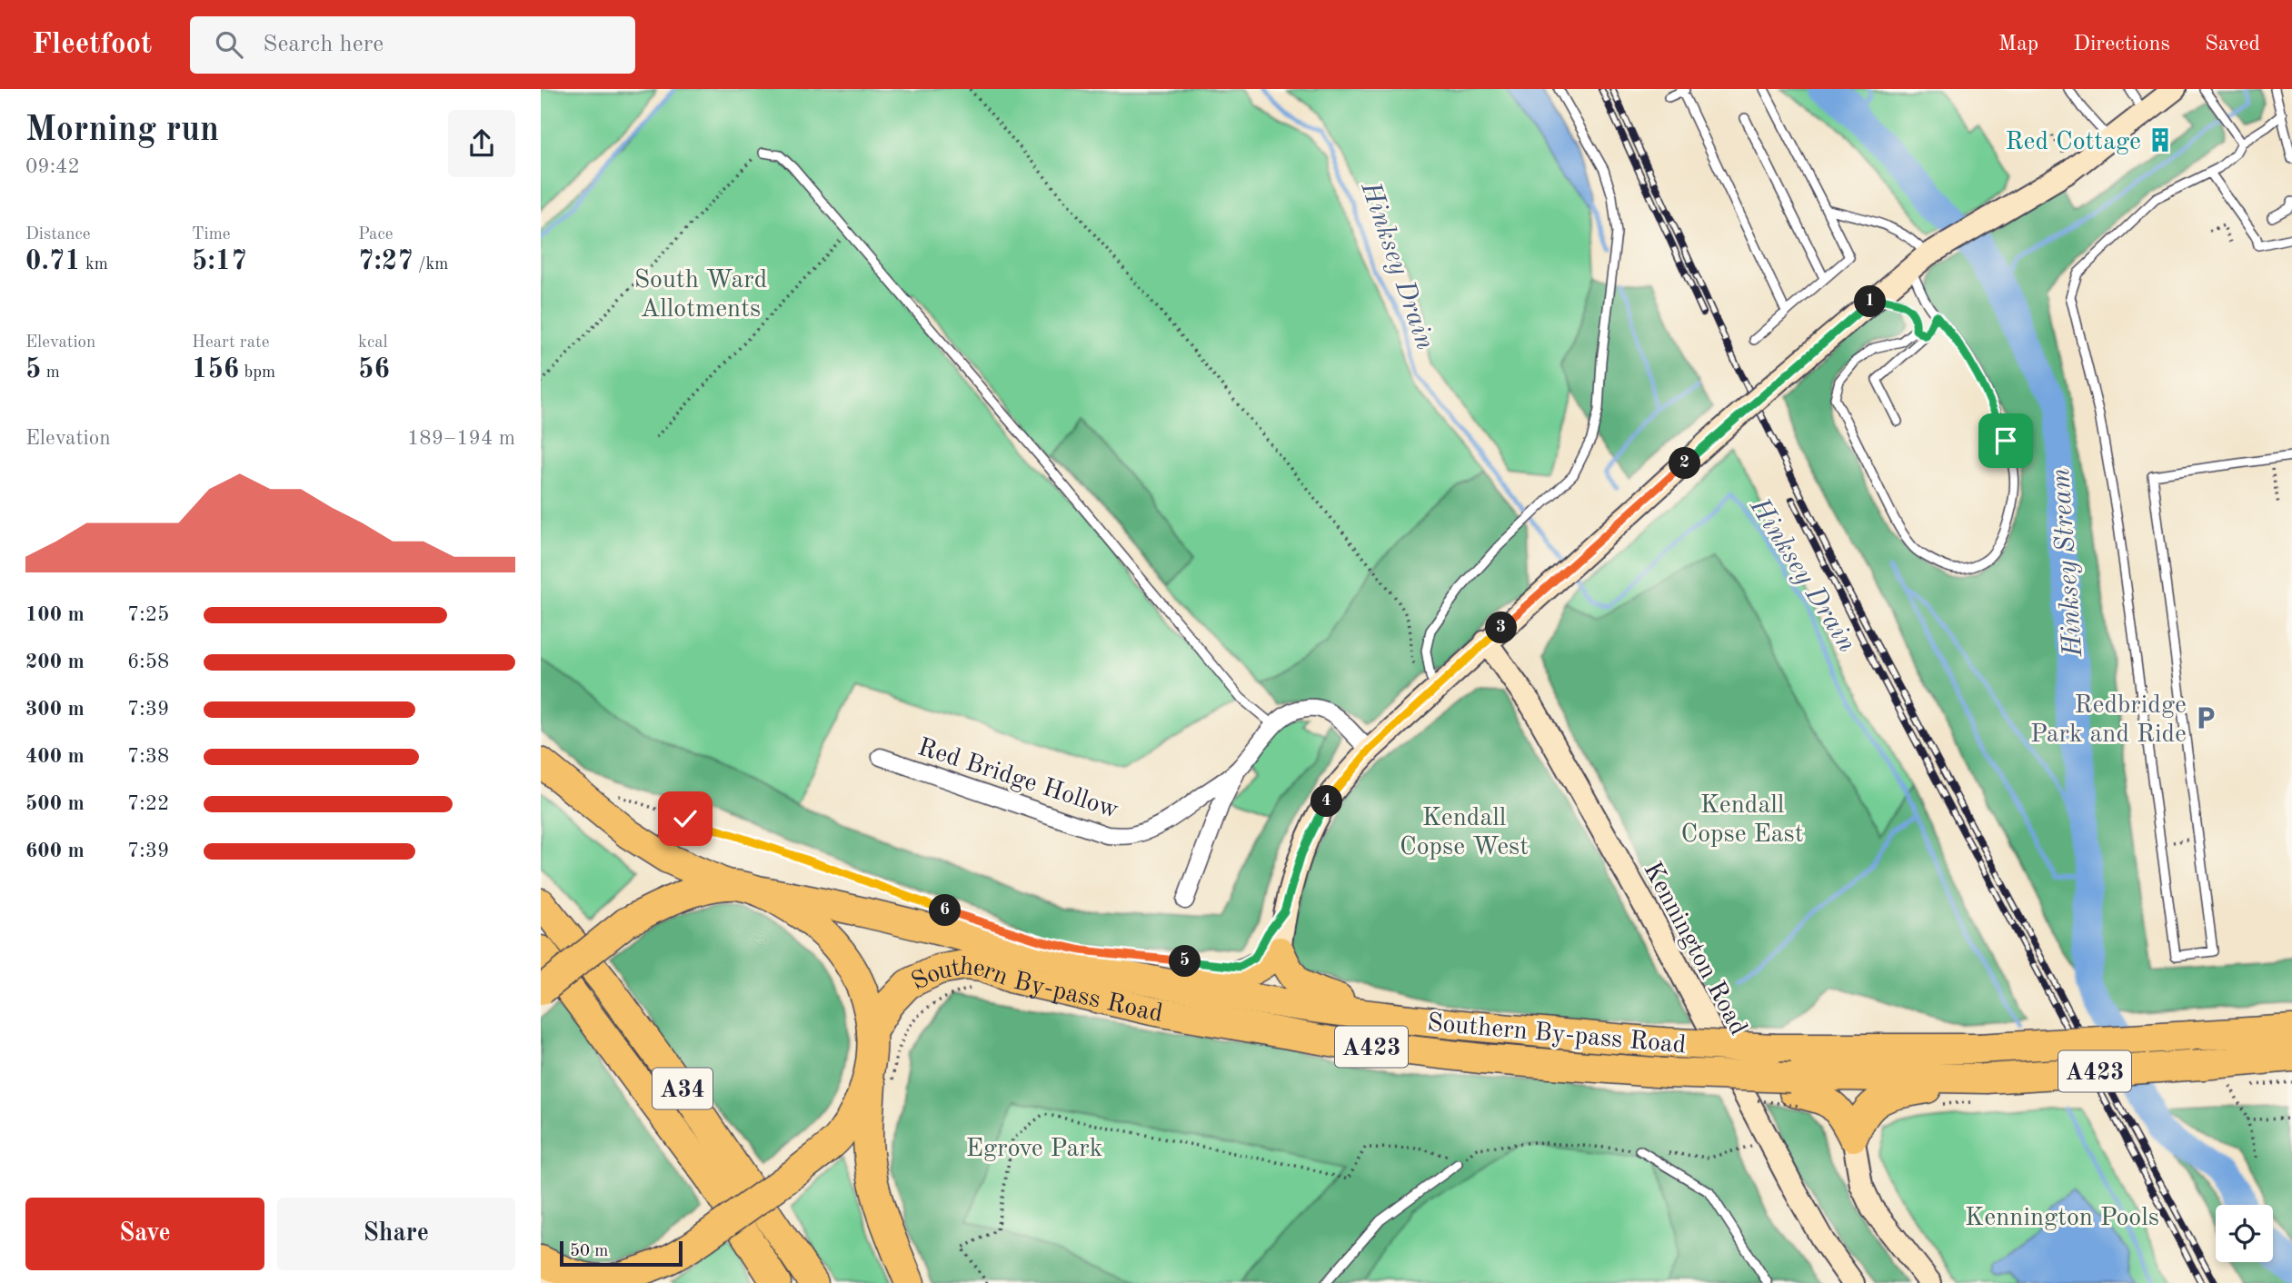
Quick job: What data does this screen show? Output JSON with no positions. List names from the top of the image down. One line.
{"streets":{"highway":["Southern By-pass Road","A423","A34"],"street":["Red Bridge Hollow","Kennington Road"]},"water":["Hinksey Drain","Hinksey Stream"],"parks":["South Ward Allotments","Kendall Copse East","Kendall Copse West","Egrove Park","Kennington Pools"],"places":{"building":["Red Cottage"],"parking":["Redbridge Park and Ride"]},"scale_bar":"50 m","page":{"header":"Fleetfoot","search":"Search here","nav":["Map","Directions","Saved"],"heading":["Morning run","09:42"],"stats":[["Distance","0.71 km"],["Time","5:17"],["Pace","7:27 /km"],["Elevation","5 m"],["Heart rate","156 bpm"],["kcal","56"]],"pins":["1","2","3","4","6","5"],"chart":["Elevation","189–194 m"],"list":[{"name":"100 m","note":"7:25"},{"name":"200 m","note":"6:58"},{"name":"300 m","note":"7:39"},{"name":"400 m","note":"7:38"},{"name":"500 m","note":"7:22"},{"name":"600 m","note":"7:39"}],"buttons":["Save","Share"],"scale":"50 m"}}
